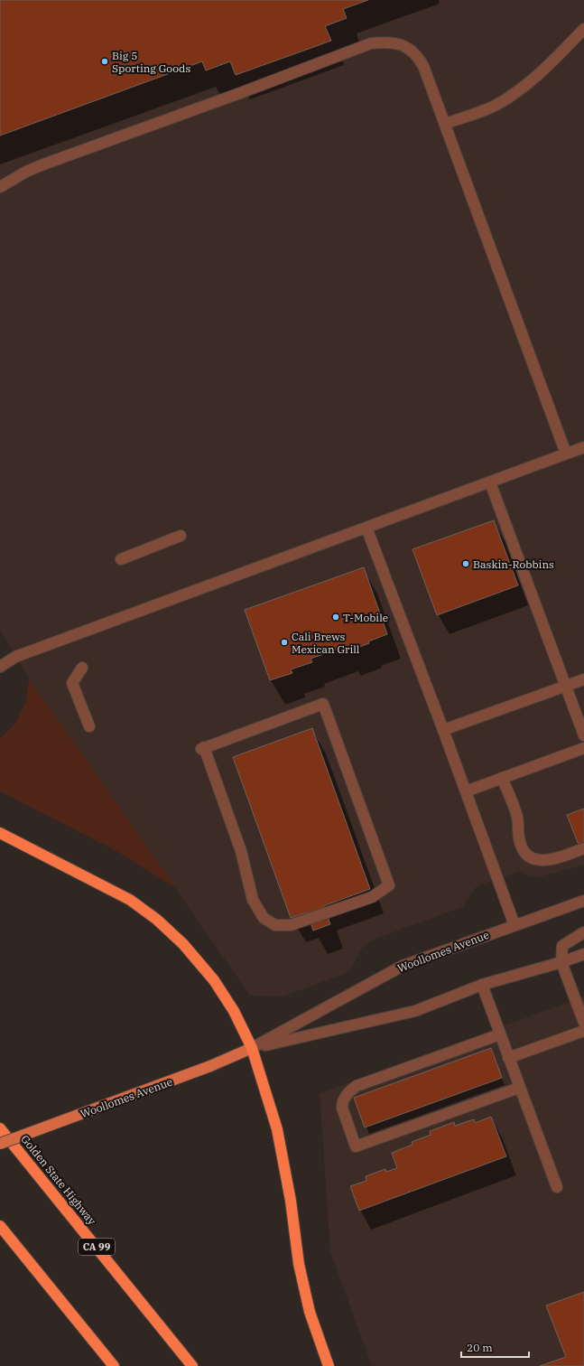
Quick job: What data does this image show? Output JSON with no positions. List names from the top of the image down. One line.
{"streets":{"highway":["Golden State Highway","CA 99"],"main road":["Woollomes Avenue"]},"places":["Big 5 Sporting Goods","Baskin-Robbins","T-Mobile","Cali Brews Mexican Grill"],"scale_bar":"20 m"}
